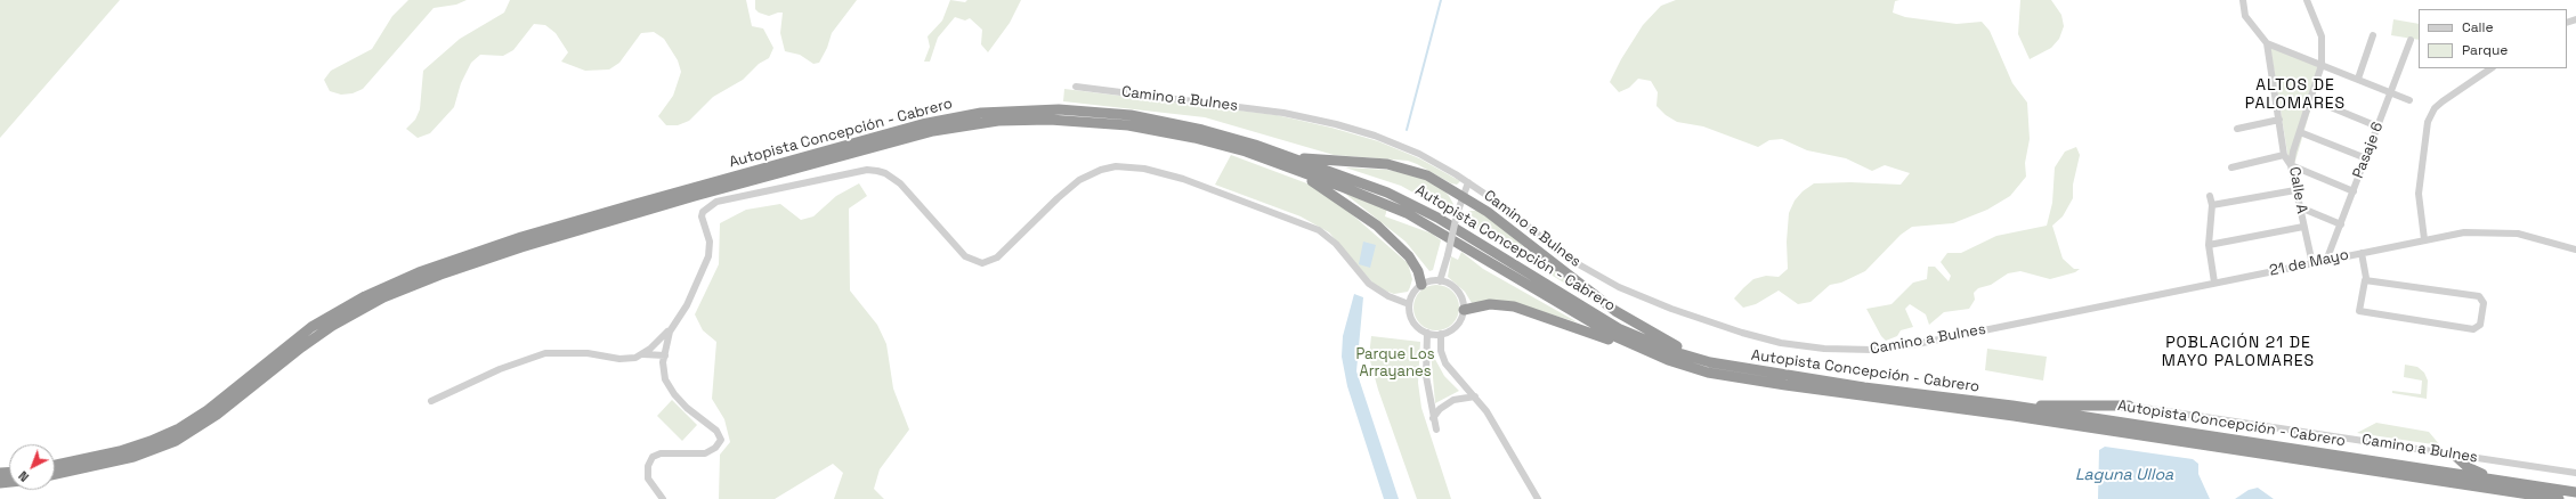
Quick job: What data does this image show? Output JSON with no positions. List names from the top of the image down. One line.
{"streets":{"highway":["Autopista Concepción - Cabrero"],"street":["Camino a Bulnes","Pasaje 6","Calle A","21 de Mayo"]},"crossings":[["Camino a Bulnes","21 de Mayo"],["Pasaje 6","21 de Mayo"],["Calle A","21 de Mayo"]],"districts":["ALTOS DE PALOMARES","POBLACIÓN 21 DE MAYO PALOMARES"],"water":["Laguna Ulloa"],"parks":["Parque Los Arrayanes"],"legend":["Calle","Parque"],"north":"bottom left"}
